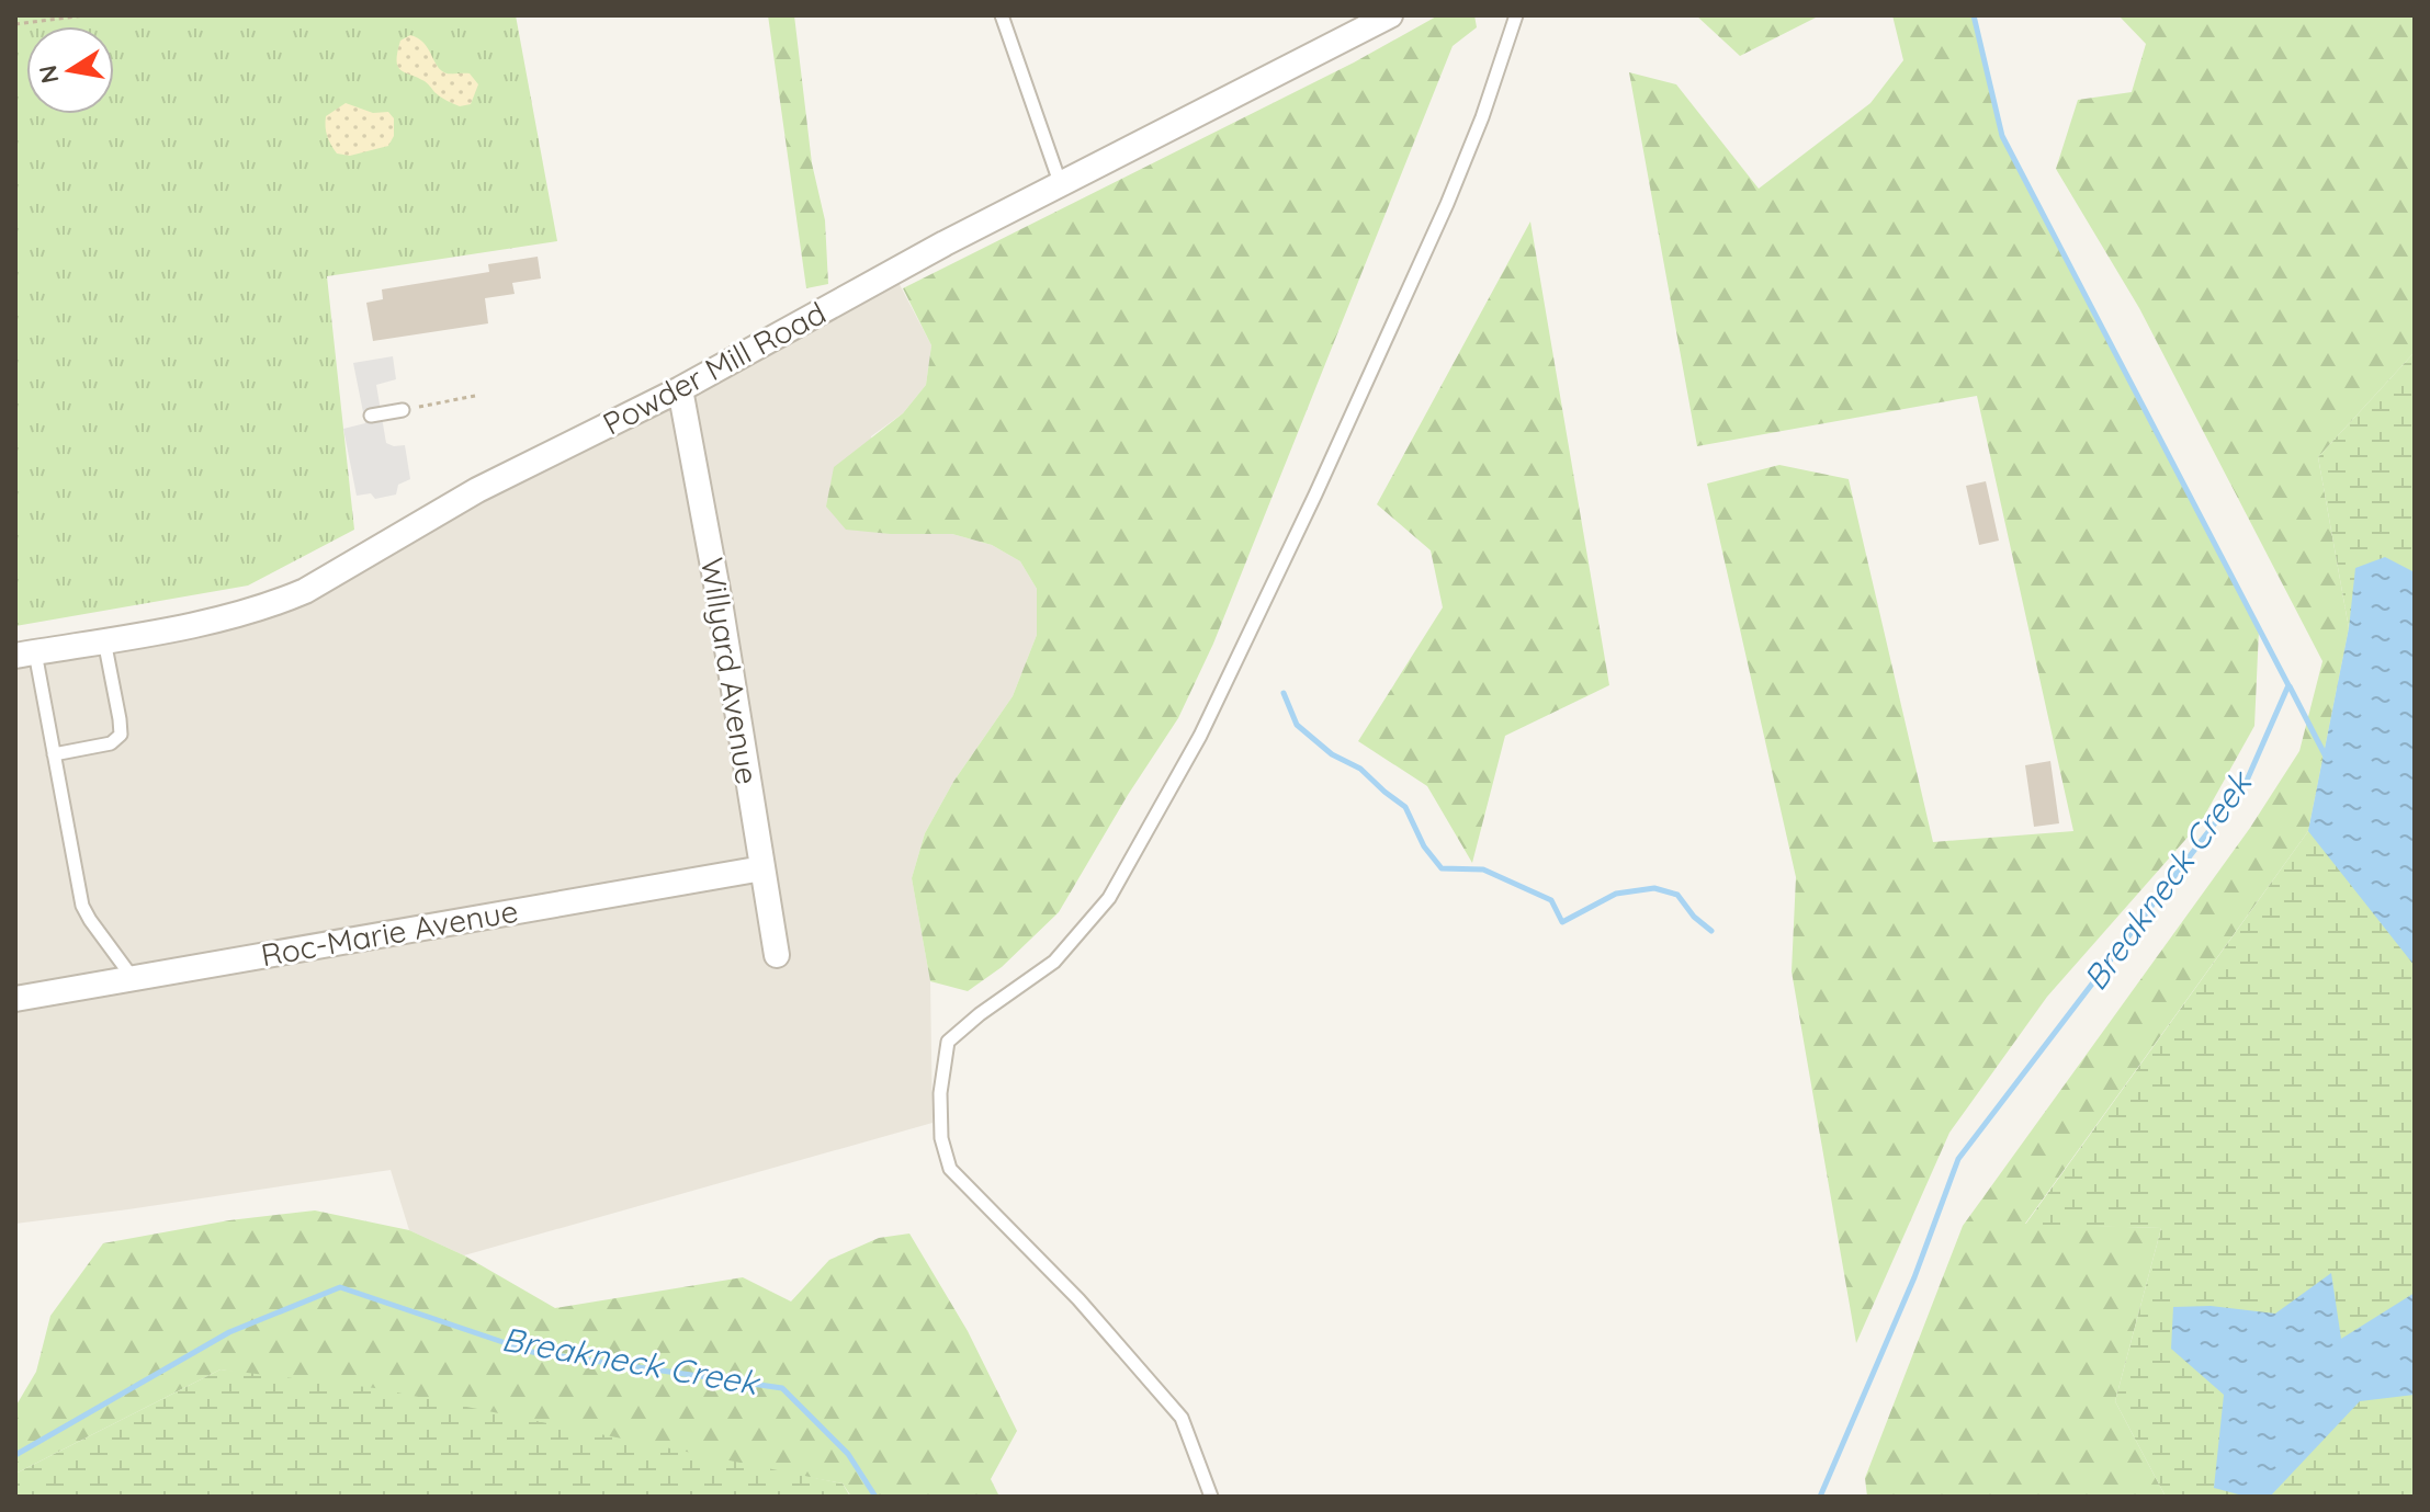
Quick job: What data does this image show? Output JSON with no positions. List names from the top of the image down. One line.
{"streets":{"street":["Powder Mill Road","Willyard Avenue","Roc-Marie Avenue"]},"crossings":[["Powder Mill Road","Willyard Avenue"],["Willyard Avenue","Roc-Marie Avenue"]],"water":["Breakneck Creek"],"north":"left"}
